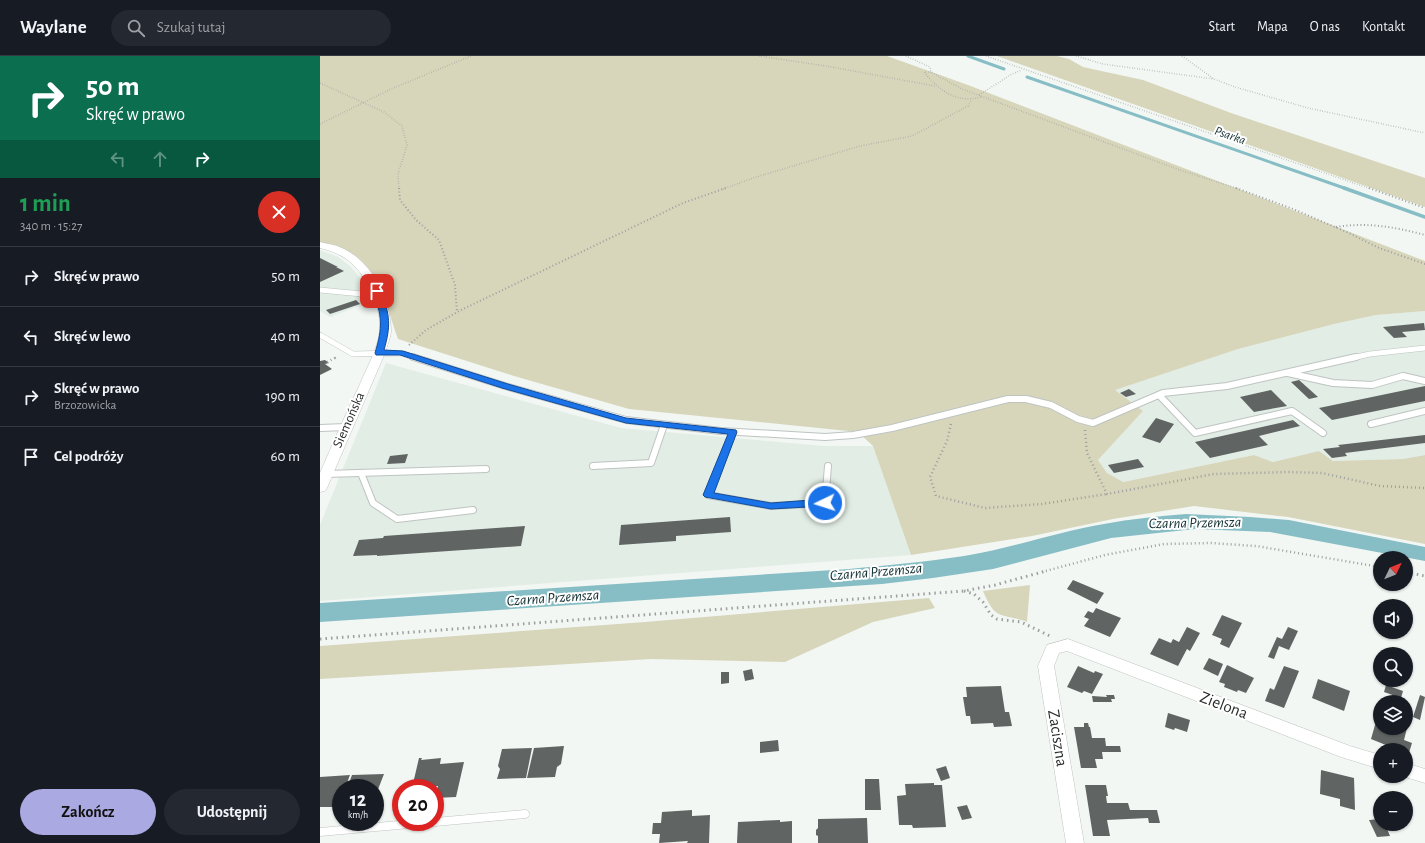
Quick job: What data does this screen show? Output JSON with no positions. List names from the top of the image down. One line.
{"streets":{"street":["Siemońska","Zielona","Zaciszna"]},"crossings":[["Zielona","Zaciszna"]],"water":["Psarka","Czarna Przemsza"],"north":"top right","page":{"header":"Waylane","search":"Szukaj tutaj","nav":["Start","Mapa","O nas","Kontakt"],"turn":["50 m","Skręć w prawo"],"heading":["1 min","340 m · 15:27"],"list":[{"name":"Skręć w prawo","value":"50 m"},{"name":"Skręć w lewo","value":"40 m"},{"name":"Skręć w prawo","note":"Brzozowicka","value":"190 m"},{"name":"Cel podróży","value":"60 m"}],"map_buttons":["+","−"],"speed":"12 km/h","limit":"20","buttons":["Zakończ","Udostępnij"]}}
